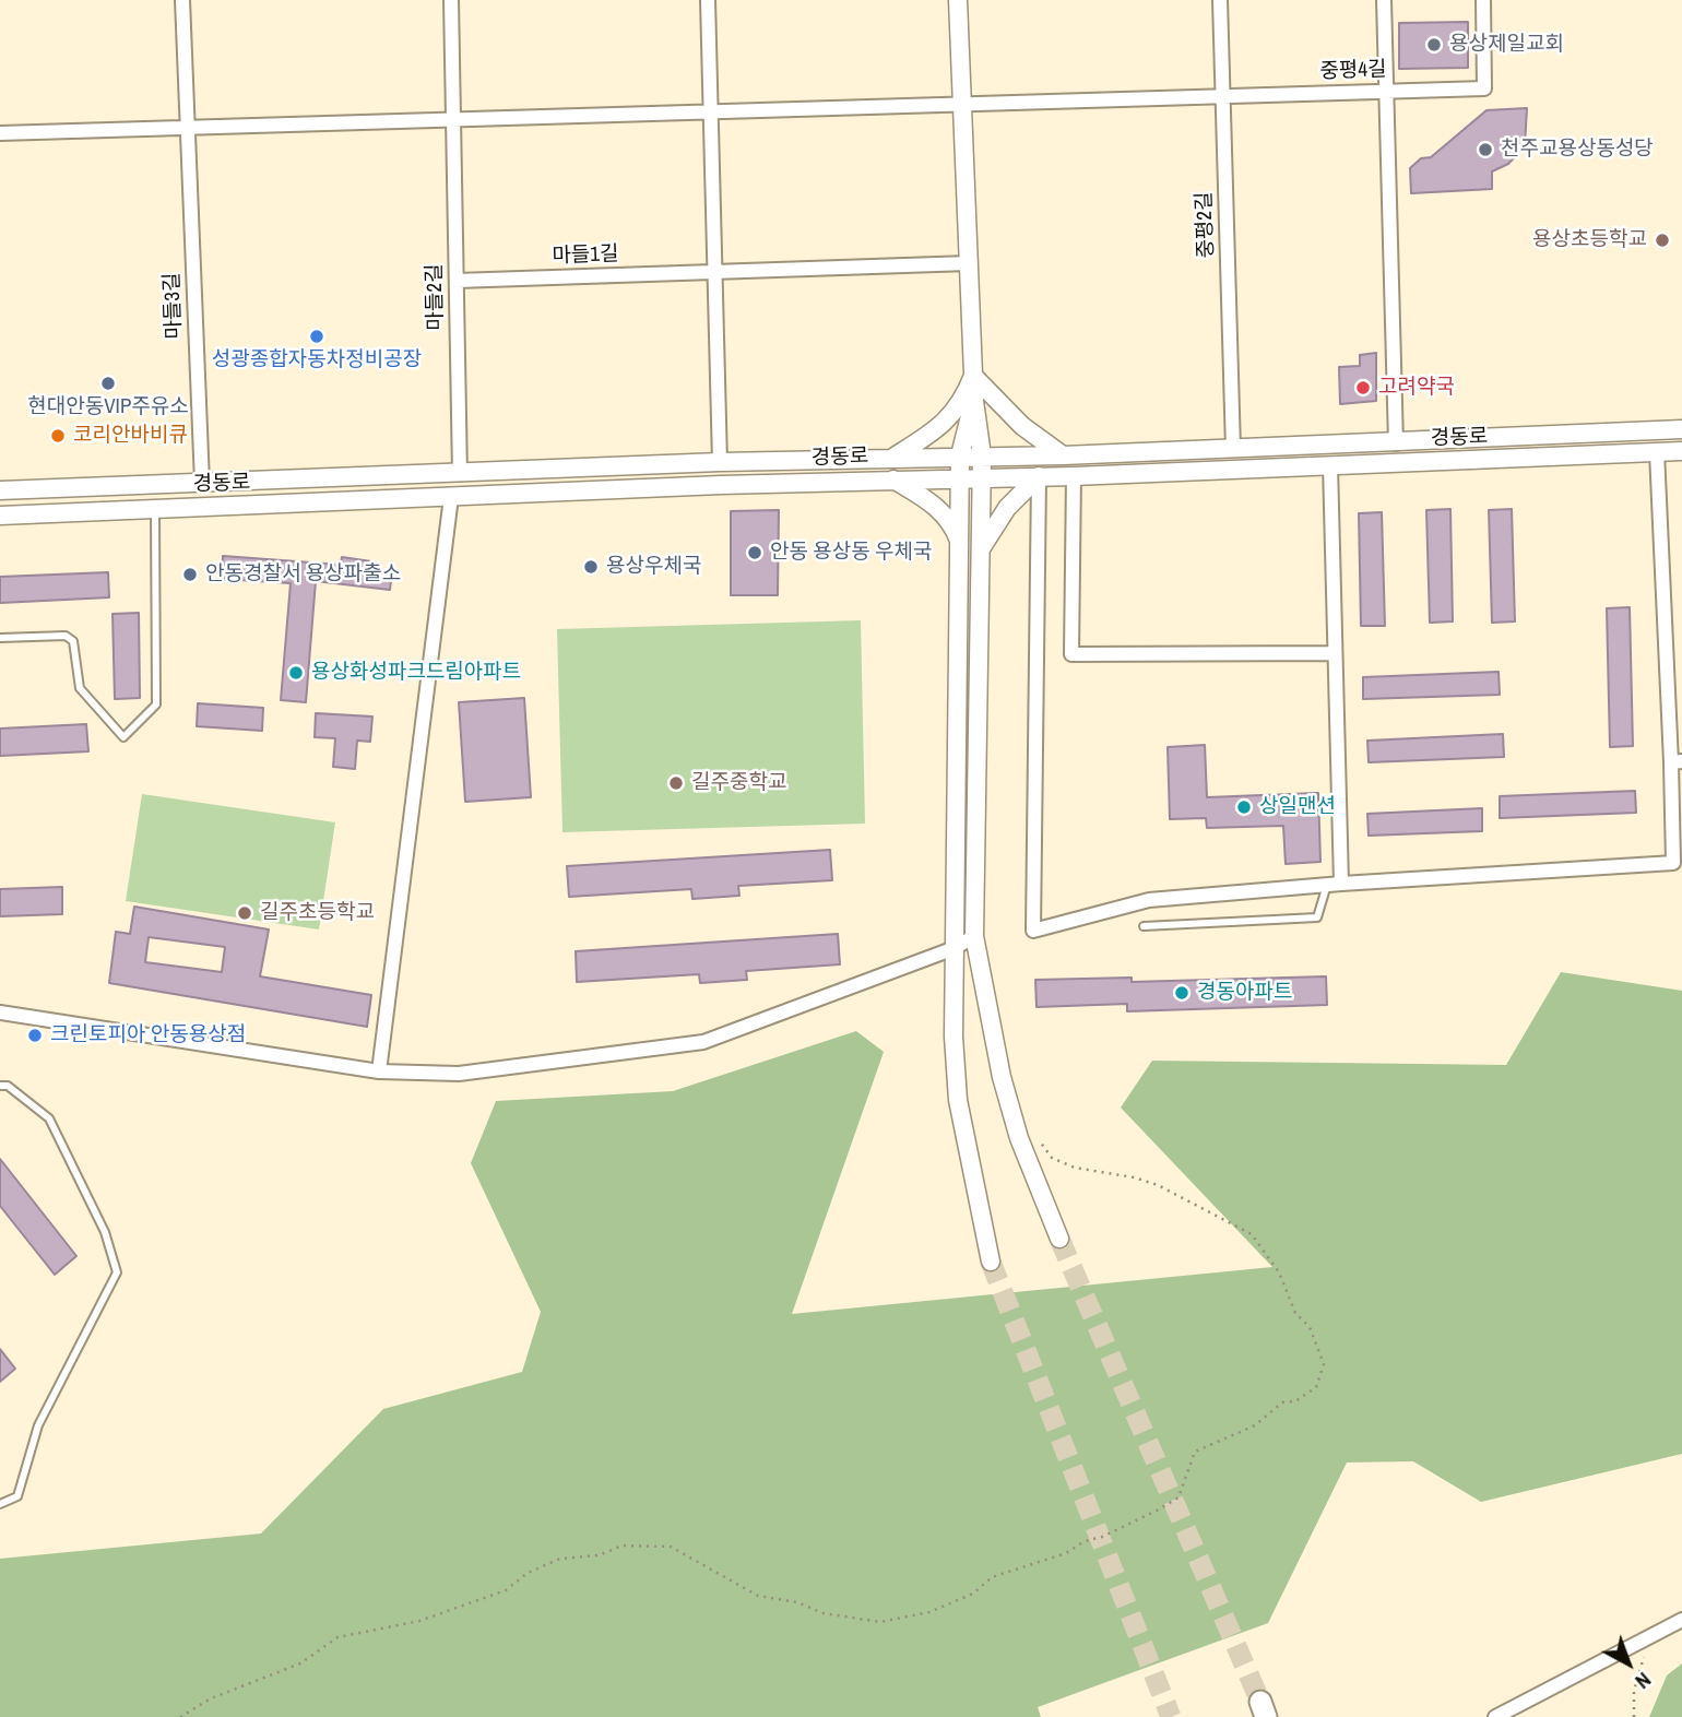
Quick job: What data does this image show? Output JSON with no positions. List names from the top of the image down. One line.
{"streets":{"street":["중평4길","중평2길","마들1길","마들2길","마들3길","경동로"]},"crossings":[["중평4길","중평2길"],["중평2길","경동로"],["마들1길","마들2길"],["마들2길","경동로"],["마들3길","경동로"]],"places":["용상제일교회","천주교용상동성당","용상초등학교","성광종합자동차정비공장","현대안동VIP주유소","고려약국","코리안바비큐","안동 용상동 우체국","용상우체국","안동경찰서 용상파출소","용상화성파크드림아파트","길주중학교","상일맨션","길주초등학교","경동아파트","크린토피아 안동용상점"],"north":"bottom right"}
